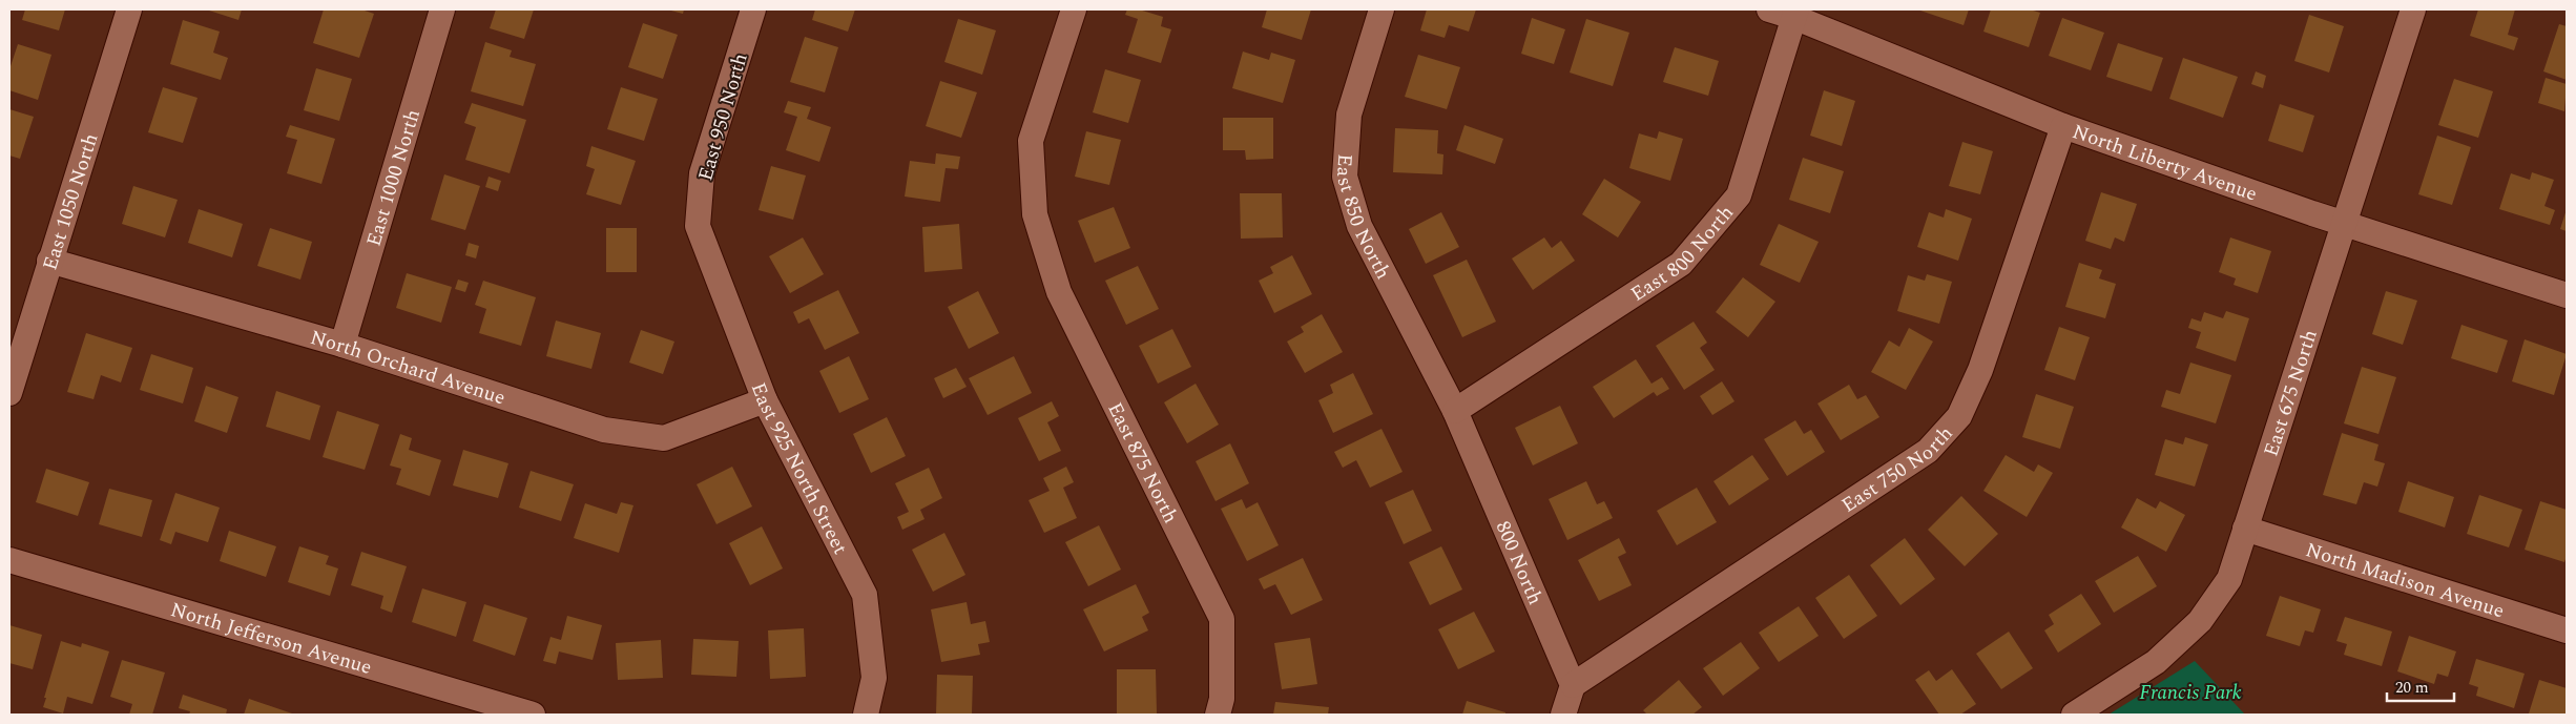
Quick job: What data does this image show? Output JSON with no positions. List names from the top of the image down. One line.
{"streets":{"street":["East 950 North","North Liberty Avenue","East 1000 North","East 1050 North","East 850 North","East 800 North","North Orchard Avenue","East 675 North","East 875 North","East 750 North","East 925 North Street","800 North","North Madison Avenue","North Jefferson Avenue"]},"crossings":[["East 950 North","East 925 North Street"],["North Liberty Avenue","East 800 North"],["North Liberty Avenue","East 675 North"],["North Liberty Avenue","East 750 North"],["East 1000 North","North Orchard Avenue"],["East 1050 North","North Orchard Avenue"],["East 850 North","East 800 North"],["East 850 North","800 North"],["East 800 North","800 North"],["North Orchard Avenue","East 925 North Street"],["East 675 North","North Madison Avenue"],["East 750 North","800 North"]],"parks":["Francis Park"],"scale_bar":"20 m"}
